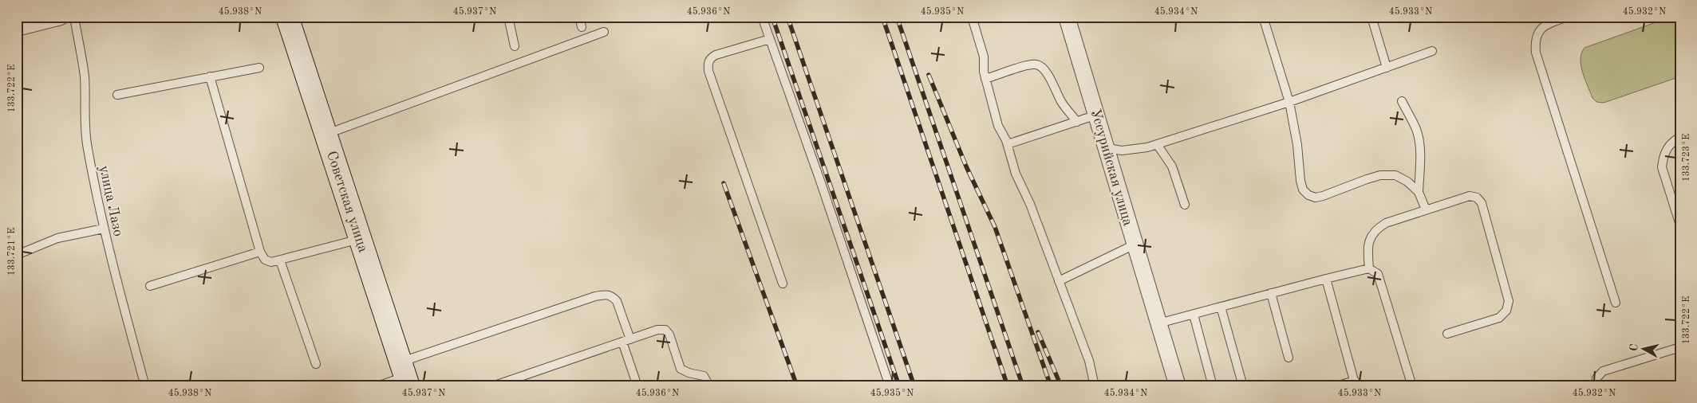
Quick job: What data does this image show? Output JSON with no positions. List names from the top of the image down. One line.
{"streets":{"main road":["Советская улица"],"street":["Уссурийская улица"],"lane":["улица Лазо"]},"north":"left","coordinates":["45.938°N","45.937°N","45.936°N","45.935°N","45.934°N","45.933°N","45.932°N","133.722°E","133.723°E","133.721°E"]}
